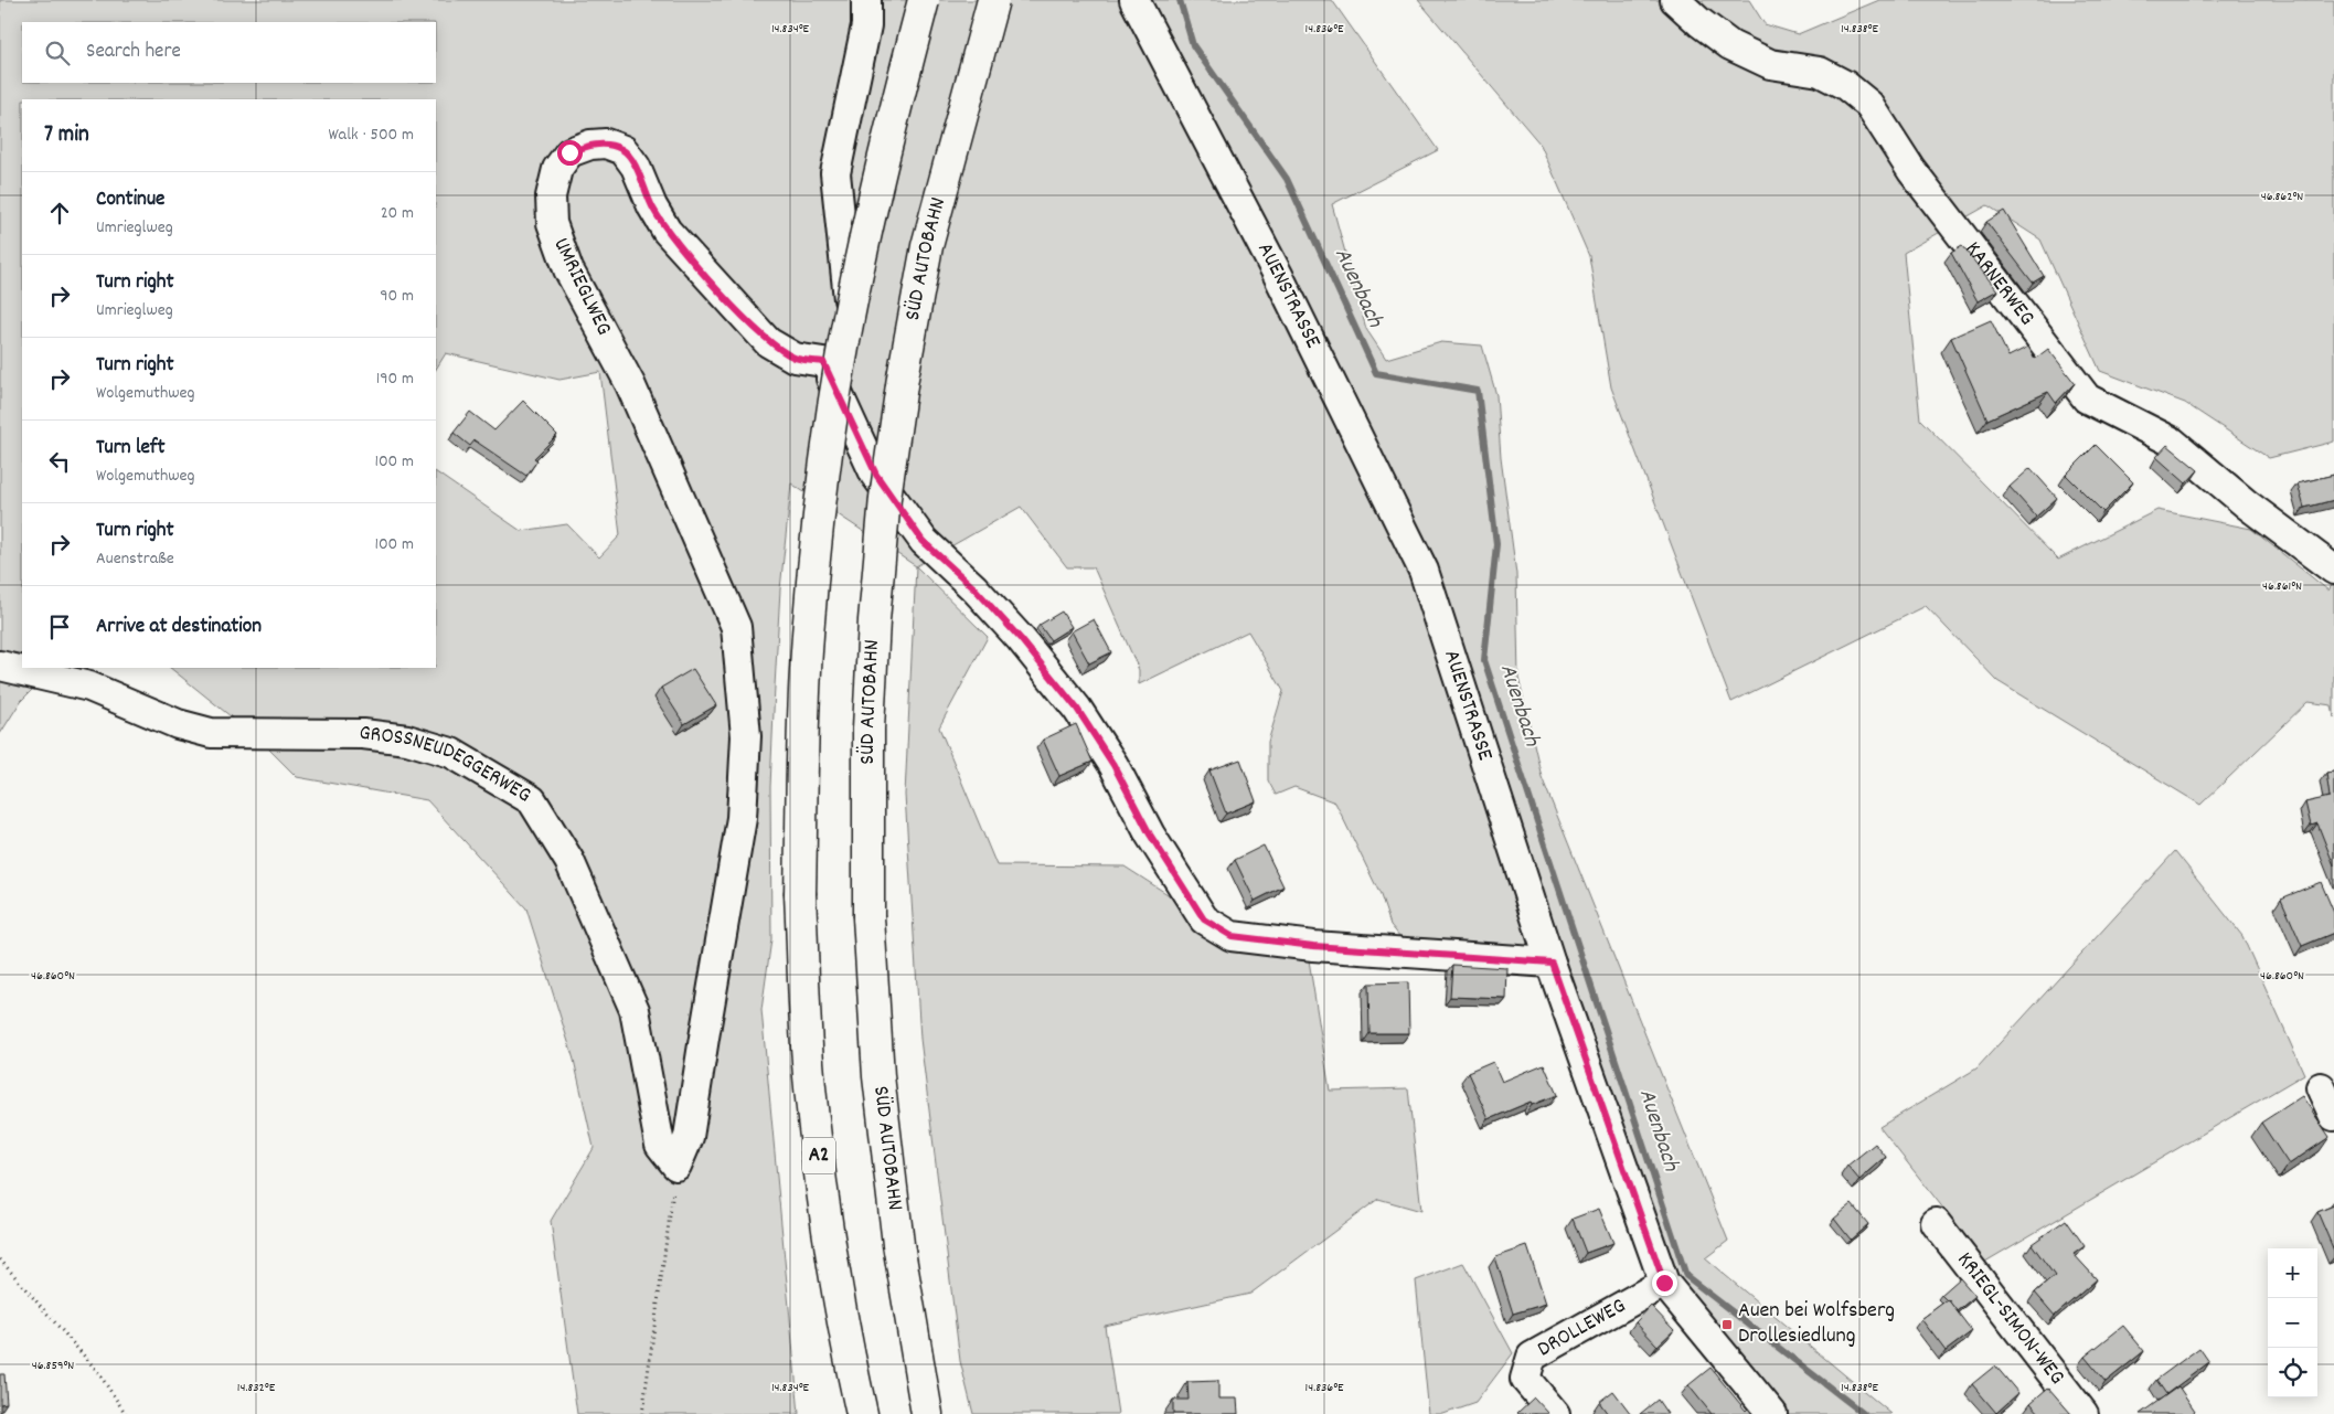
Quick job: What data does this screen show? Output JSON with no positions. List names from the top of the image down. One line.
{"streets":{"highway":["SÜD AUTOBAHN","A2"],"street":["KARNERWEG","UMRIEGLWEG","AUENSTRASSE","GROSSNEUDEGGERWEG","KRIEGL-SIMON-WEG","DROLLEWEG"]},"crossings":[["UMRIEGLWEG","GROSSNEUDEGGERWEG"],["AUENSTRASSE","DROLLEWEG"]],"water":["Auenbach"],"places":{"transit":["Auen bei Wolfsberg Drollesiedlung"]},"page":{"search":"Search here","heading":["7 min","Walk · 500 m"],"list":[["Continue","Umrieglweg","20 m"],["Turn right","Umrieglweg","90 m"],["Turn right","Wolgemuthweg","190 m"],["Turn left","Wolgemuthweg","100 m"],["Turn right","Auenstraße","100 m"],"Arrive at destination"],"map_buttons":["+","−"]},"coordinates":["14.834°E","14.836°E","14.838°E","46.862°N","46.861°N","46.860°N","46.859°N","14.832°E"]}
